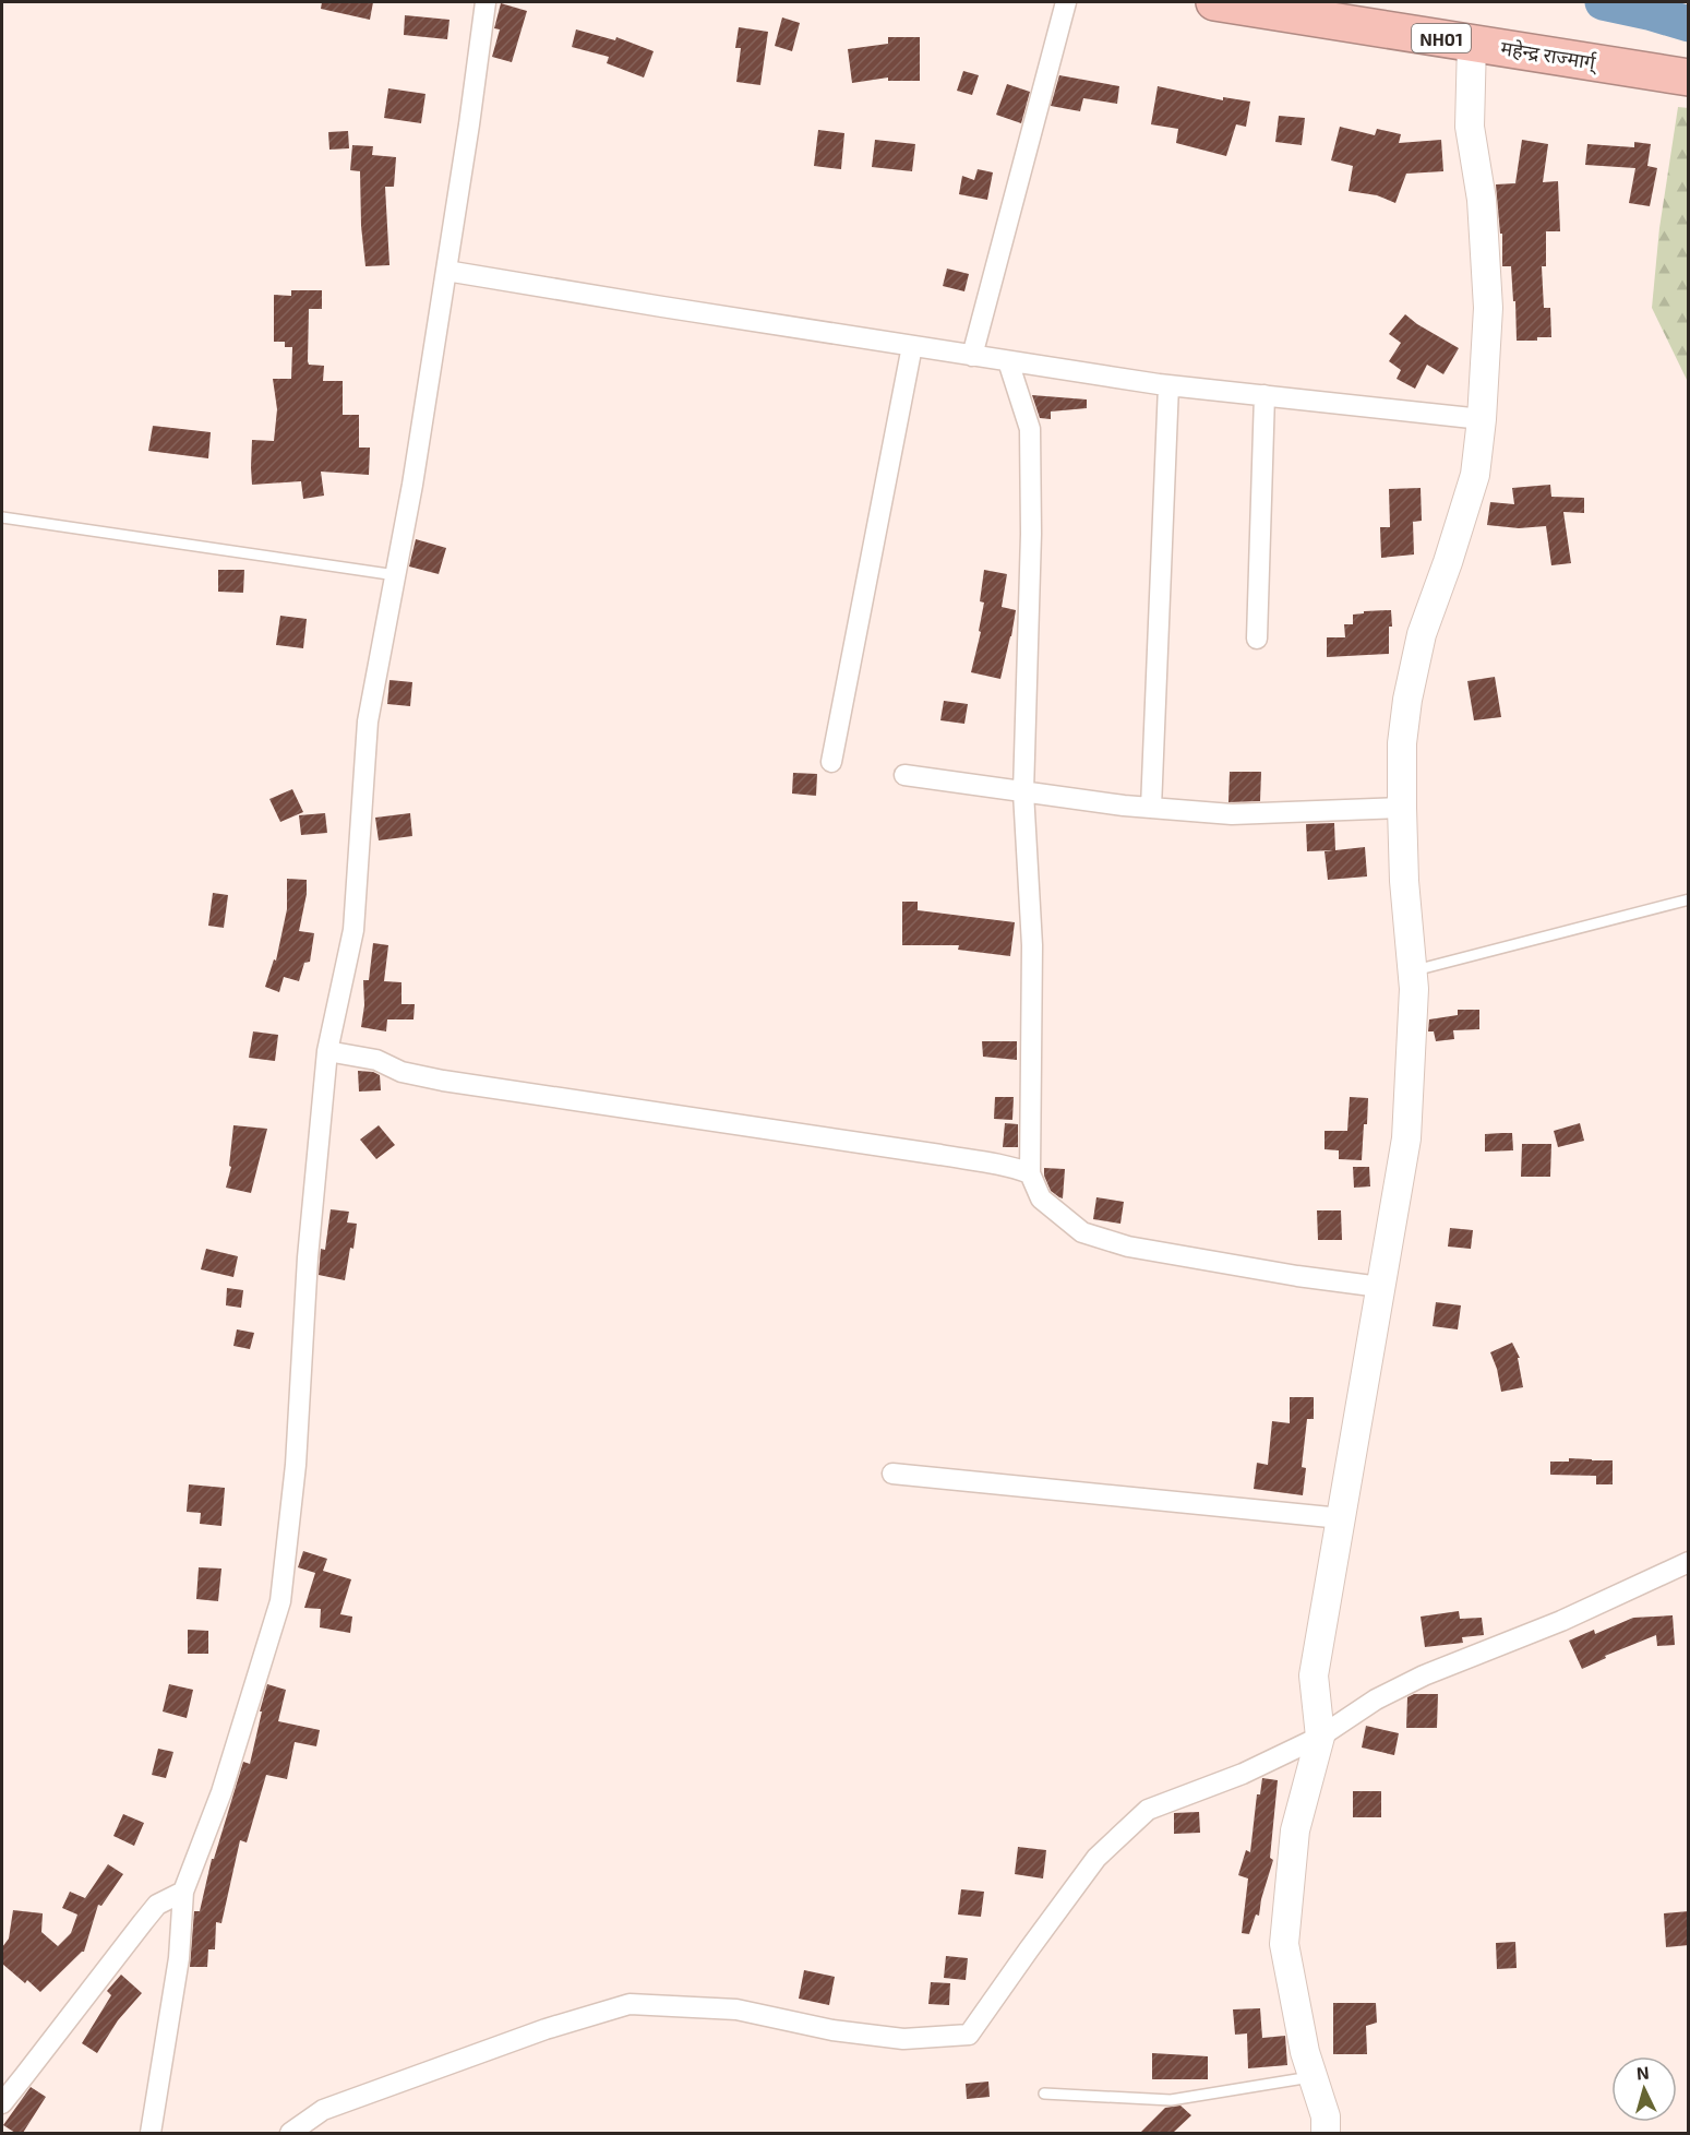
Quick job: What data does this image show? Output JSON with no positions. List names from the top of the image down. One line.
{"streets":{"highway":["NH01","महेन्द्र राज्मार्ग्"]},"north":"top"}
